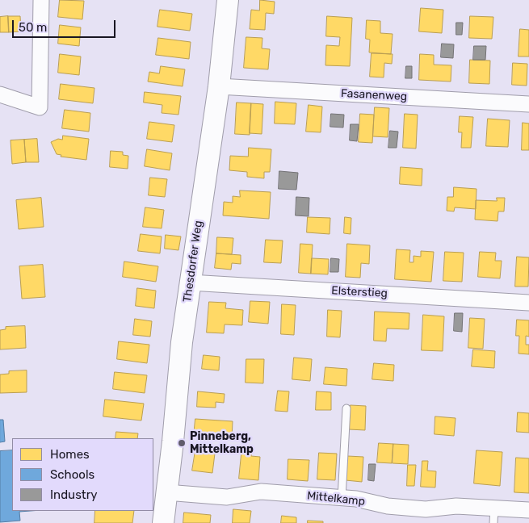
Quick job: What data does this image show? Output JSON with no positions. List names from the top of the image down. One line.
{"streets":{"street":["Fasanenweg","Thesdorfer Weg","Elsterstieg","Mittelkamp"]},"crossings":[["Fasanenweg","Thesdorfer Weg"],["Thesdorfer Weg","Elsterstieg"],["Thesdorfer Weg","Mittelkamp"]],"places":["Pinneberg, Mittelkamp"],"legend":["Homes","Schools","Industry"],"scale_bar":"50 m"}
